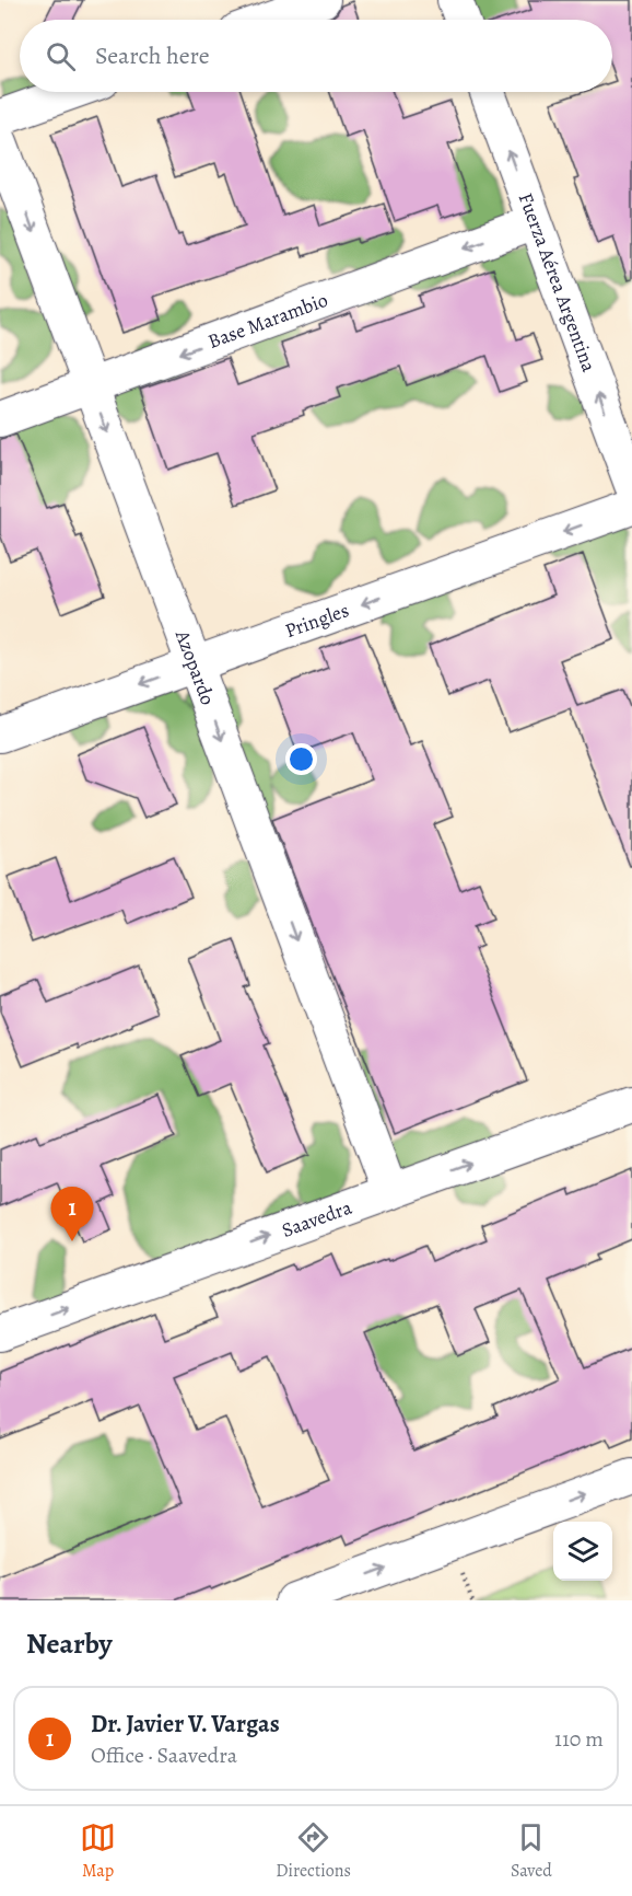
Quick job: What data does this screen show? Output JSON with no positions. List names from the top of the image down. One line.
{"streets":{"street":["Fuerza Aérea Argentina","Base Marambio","Pringles","Azopardo","Saavedra"]},"crossings":[["Fuerza Aérea Argentina","Base Marambio"],["Base Marambio","Azopardo"],["Pringles","Azopardo"],["Azopardo","Saavedra"]],"one_way":["Fuerza Aérea Argentina","Base Marambio","Pringles","Azopardo","Saavedra"],"page":{"search":"Search here","pins":"1","heading":"Nearby","list":[{"mark":"1","name":"Dr. Javier V. Vargas","note":"Office · Saavedra","value":"110 m"}],"nav":["Map","Directions","Saved"]}}
